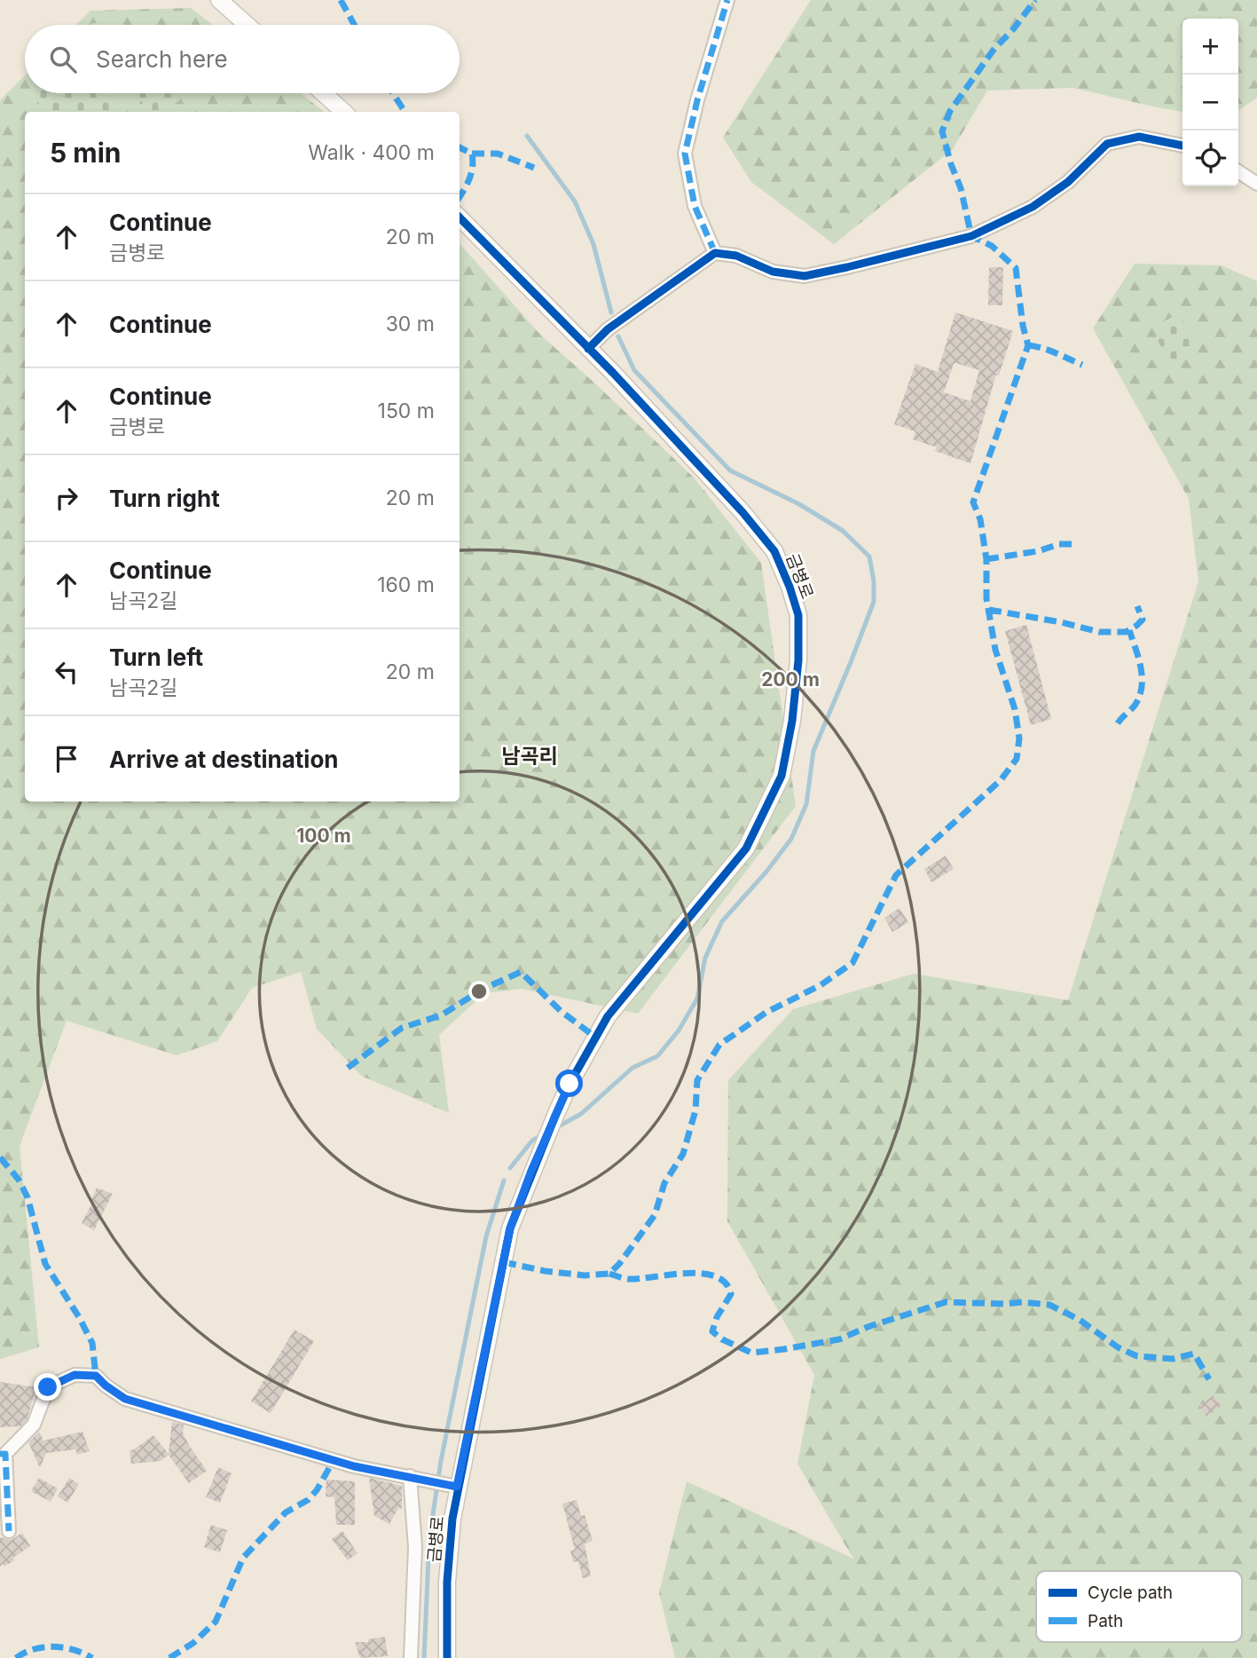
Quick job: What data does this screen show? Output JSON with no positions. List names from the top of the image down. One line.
{"streets":{"street":["금병로"]},"districts":["남곡리"],"legend":["Cycle path","Path"],"page":{"map_buttons":["+","−"],"search":"Search here","heading":["5 min","Walk · 400 m"],"list":[["Continue","금병로","20 m"],["Continue","30 m"],["Continue","금병로","150 m"],["Turn right","20 m"],["Continue","남곡2길","160 m"],["Turn left","남곡2길","20 m"],"Arrive at destination"]},"rings":["200 m","100 m"]}
